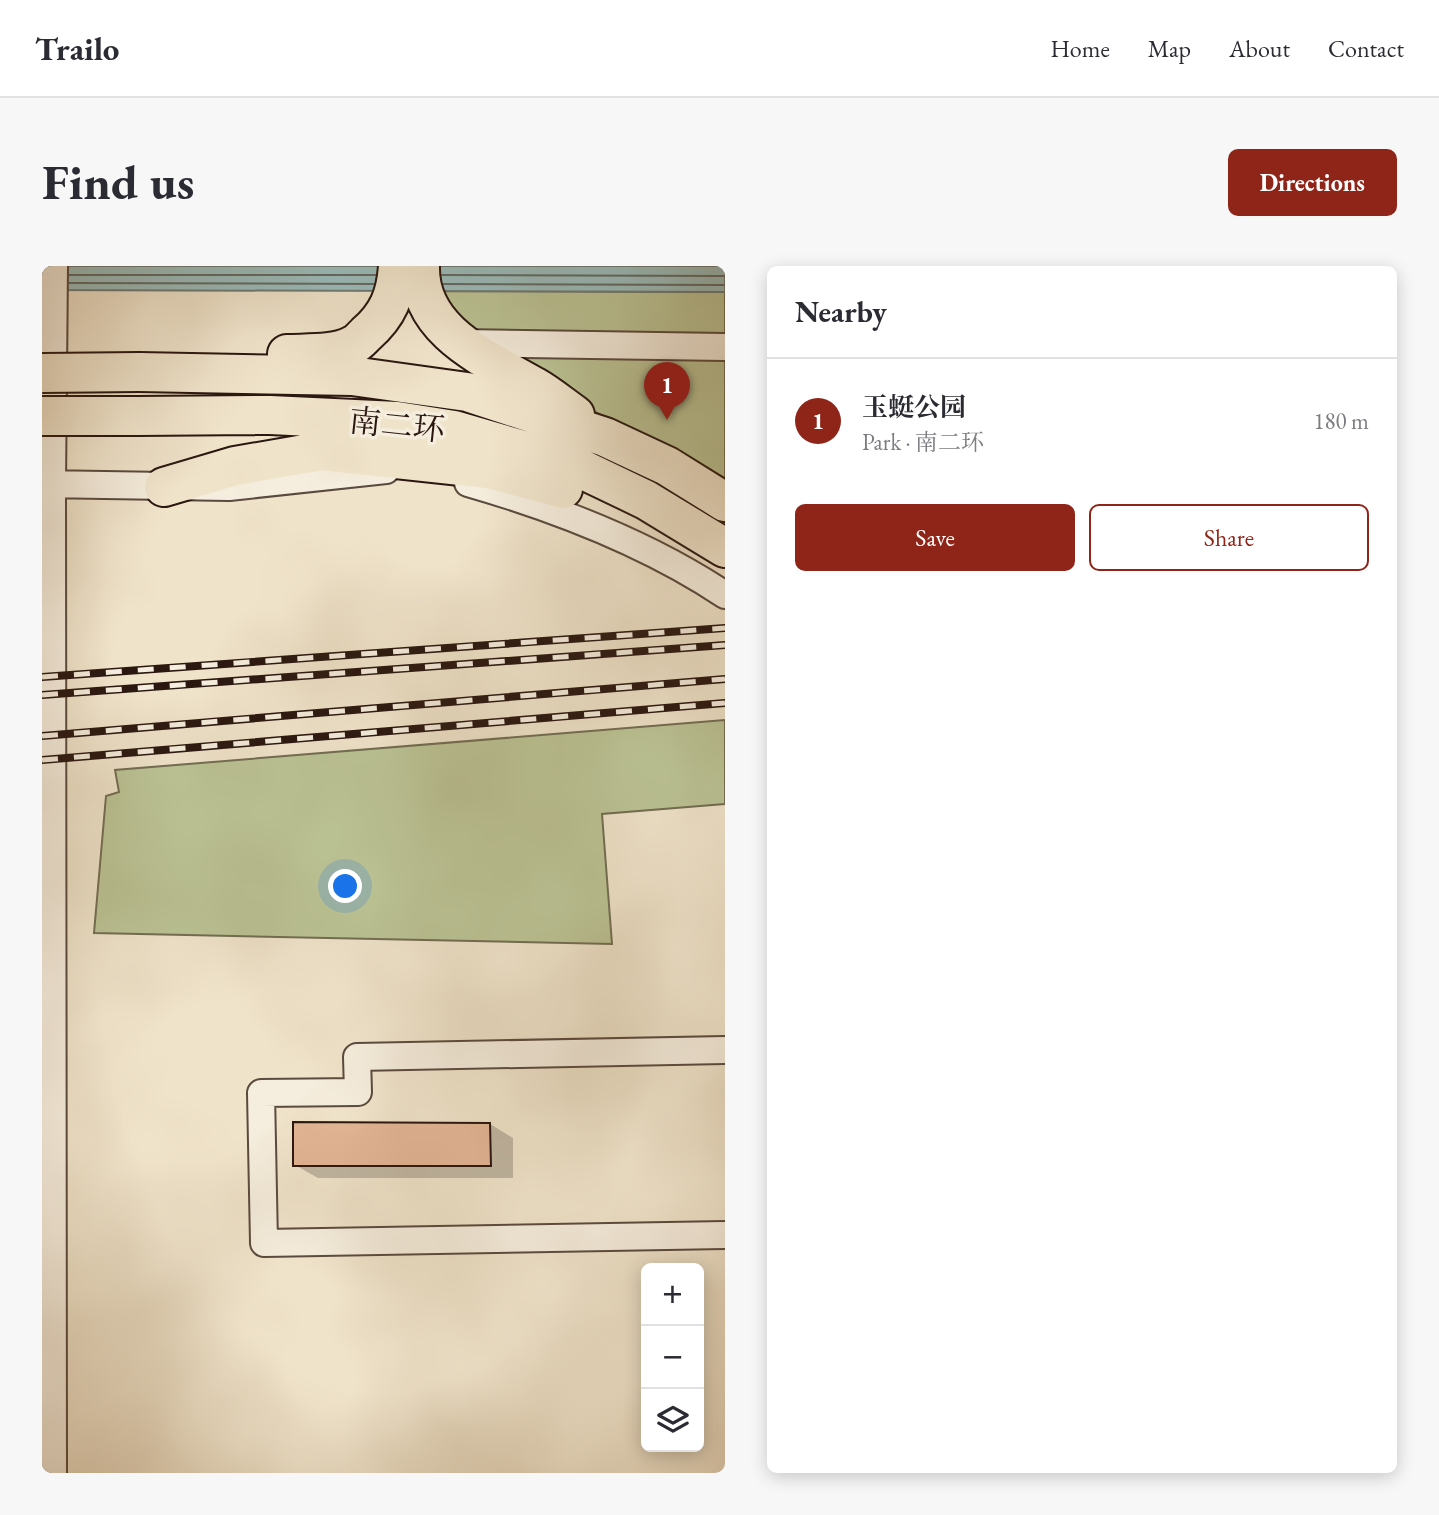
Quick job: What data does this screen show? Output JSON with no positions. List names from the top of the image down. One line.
{"streets":{"highway":["南二环"]},"page":{"header":"Trailo","nav":["Home","Map","About","Contact"],"buttons":["Directions",["Save","Share"]],"title":"Find us","heading":"Nearby","list":[{"mark":"1","name":"玉蜓公园","note":"Park · 南二环","value":"180 m"}],"pins":"1","map_buttons":["+","−"]}}
